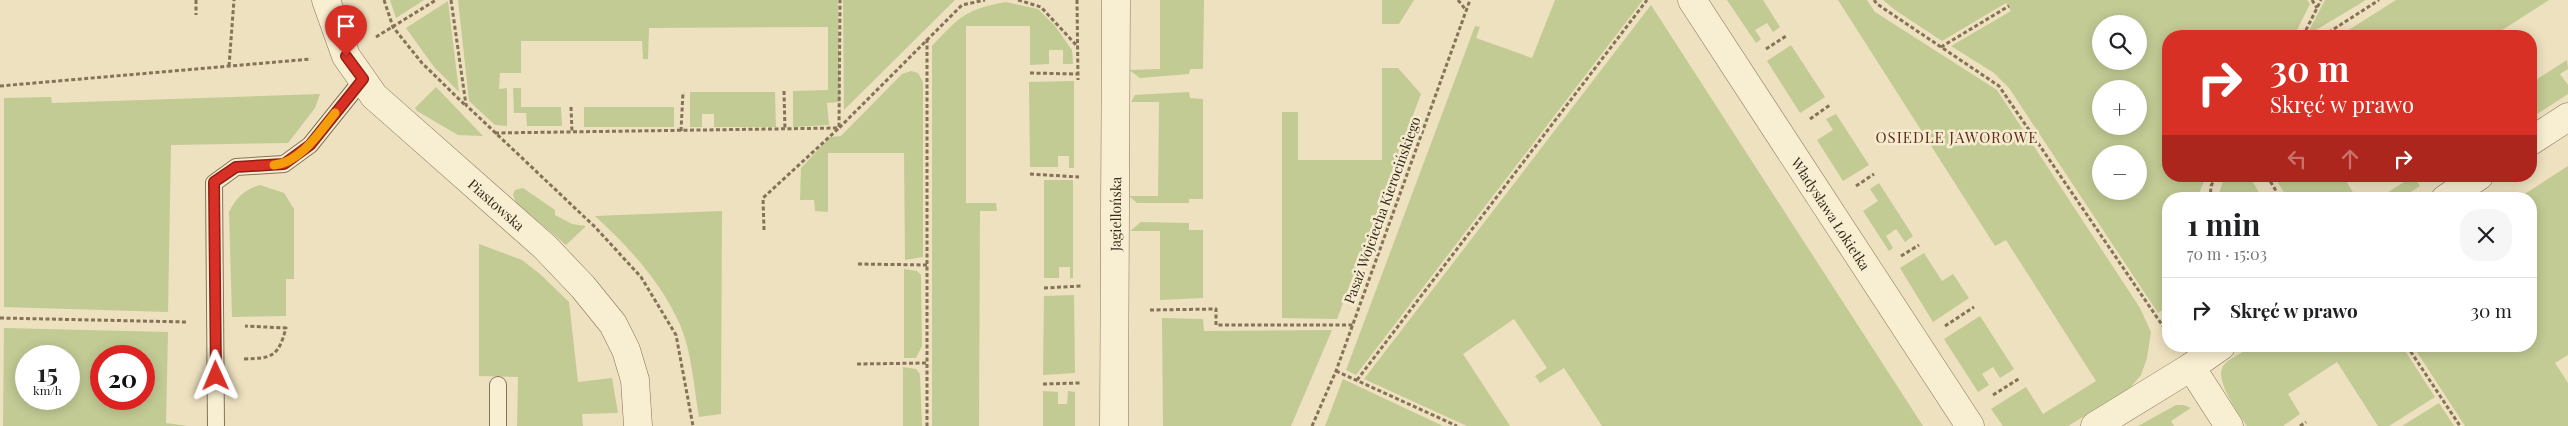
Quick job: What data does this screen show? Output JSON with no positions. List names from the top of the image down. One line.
{"streets":{"street":["Piastowska","Jagiellońska","Władysława Łokietka"],"path":["Pasaż Wojciecha Kierocińskiego"]},"districts":["OSIEDLE JAWOROWE"],"page":{"map_buttons":["+","−"],"turn":["30 m","Skręć w prawo"],"heading":["1 min","70 m · 15:03"],"list":[{"name":"Skręć w prawo","value":"30 m"}],"speed":"15 km/h","limit":"20"}}
